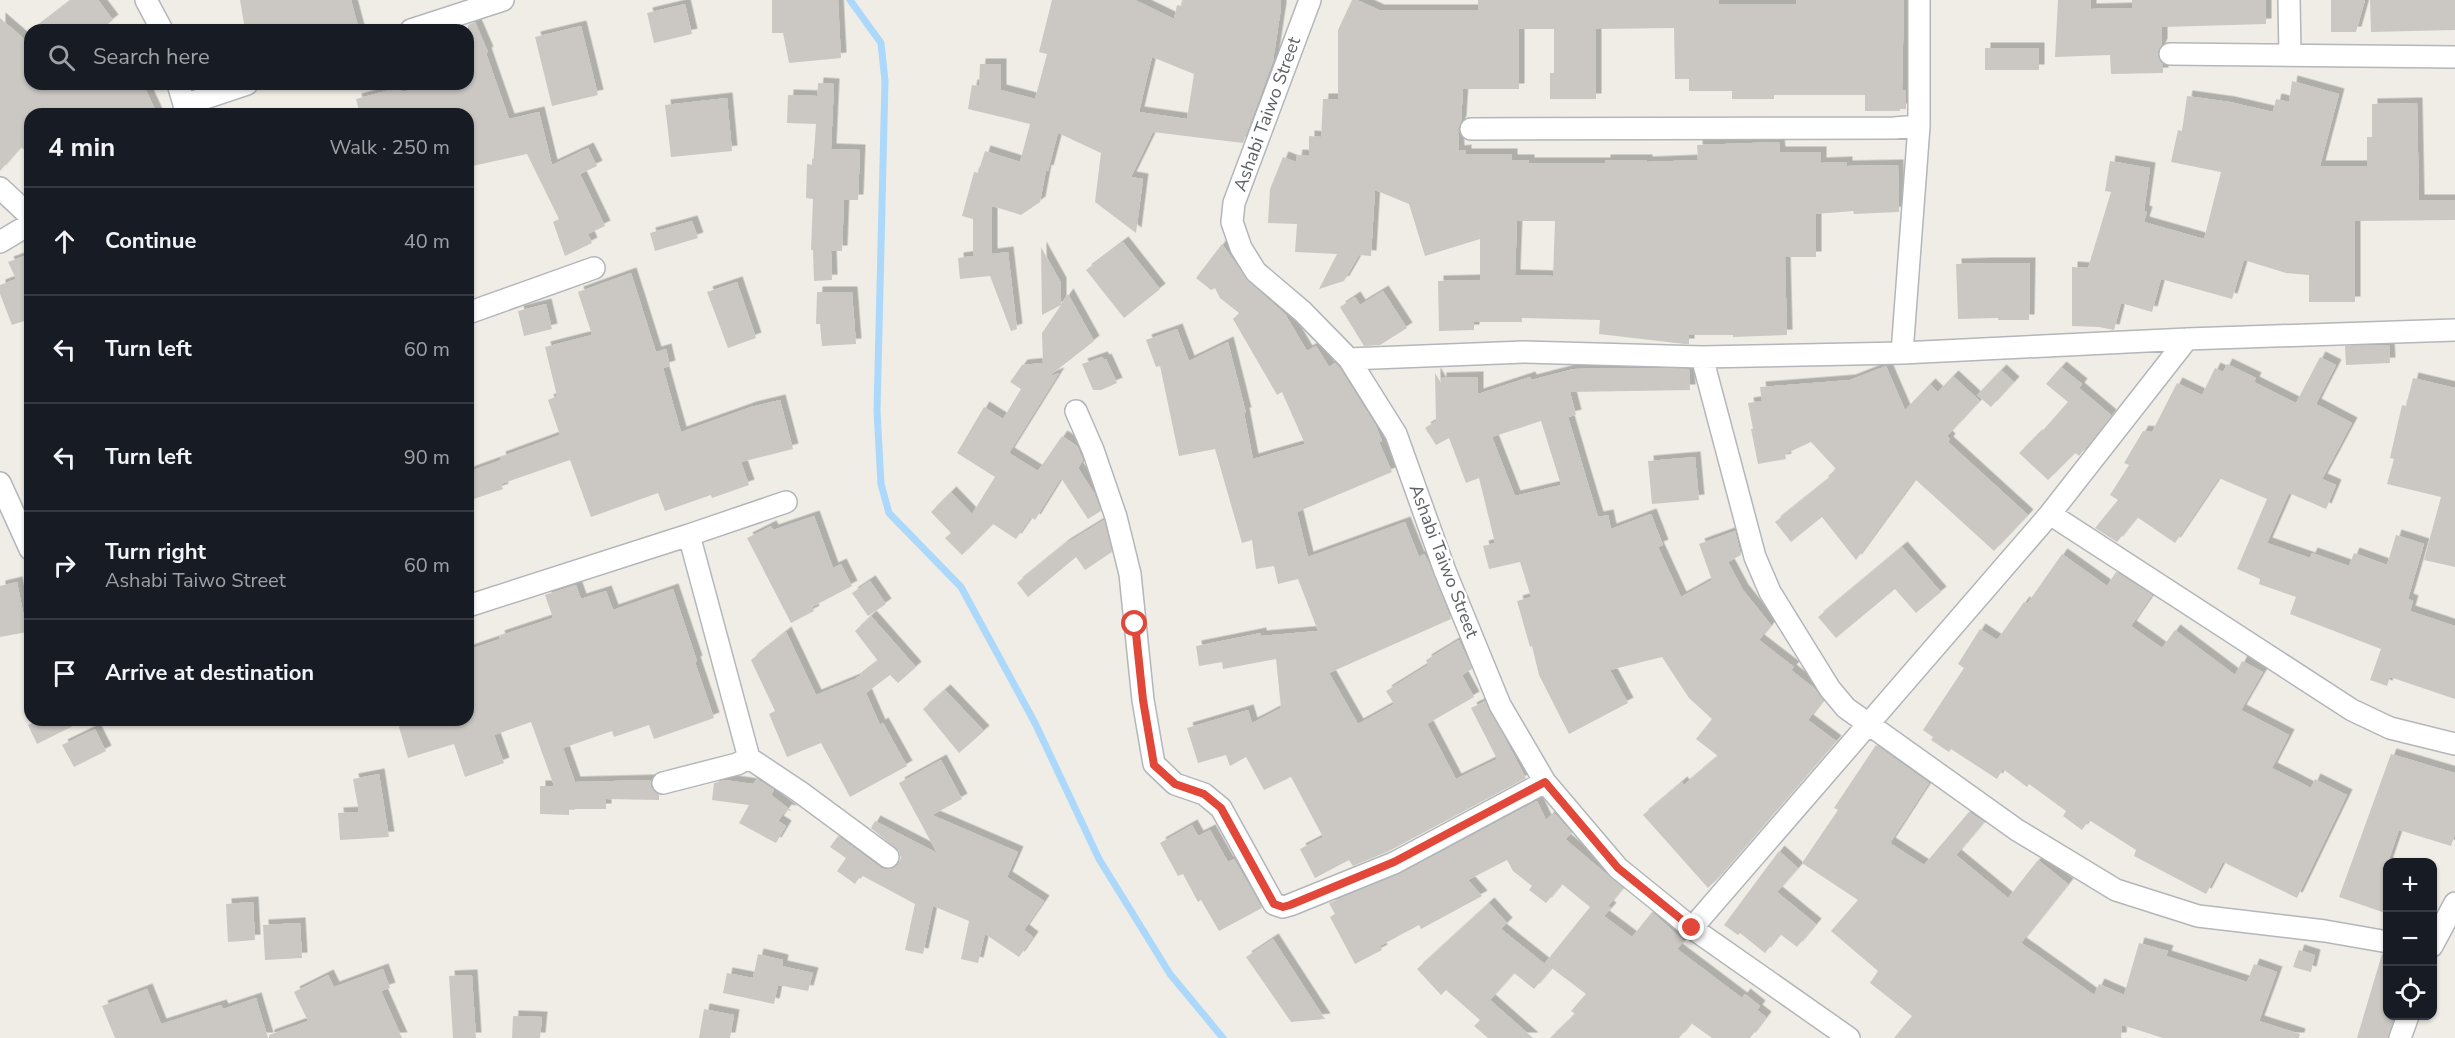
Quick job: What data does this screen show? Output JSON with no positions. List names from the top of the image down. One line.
{"streets":{"street":["Ashabi Taiwo Street"]},"page":{"search":"Search here","heading":["4 min","Walk · 250 m"],"list":[["Continue","40 m"],["Turn left","60 m"],["Turn left","90 m"],["Turn right","Ashabi Taiwo Street","60 m"],"Arrive at destination"],"map_buttons":["+","−"]}}
